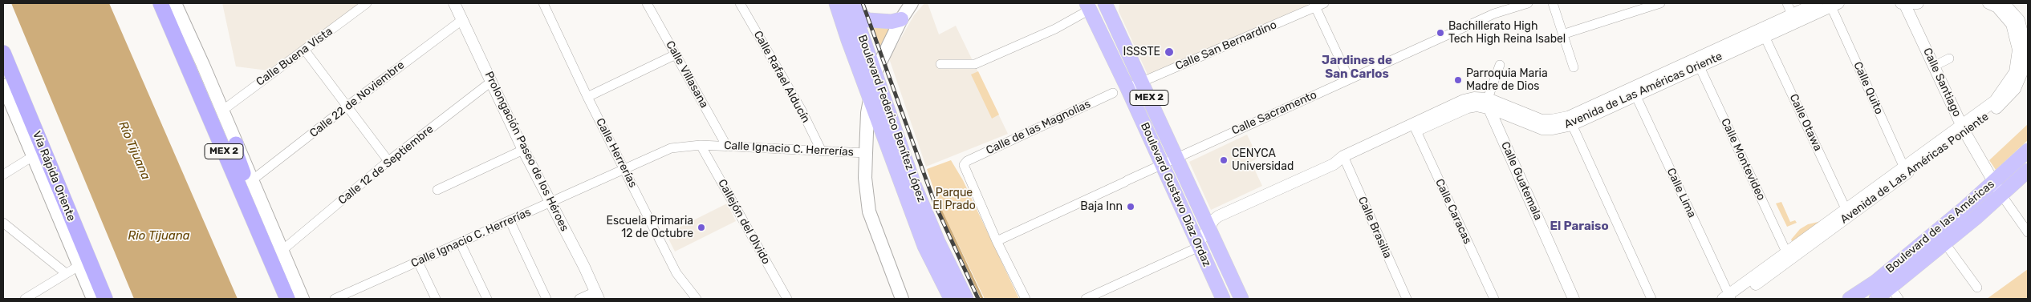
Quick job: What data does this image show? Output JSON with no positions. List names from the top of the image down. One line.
{"streets":{"highway":["MEX 2","Vía Rápida Oriente"],"main road":["Boulevard Federico Benítez López","Boulevard Gustavo Díaz Ordaz","Boulevard de las Américas"],"street":["Calle San Bernardino","Calle Buena Vista","Calle Villasana","Calle Rafael Alducín","Calle Santiago","Calle Quito","Avenida de Las Américas Oriente","Calle 22 de Noviembre","Calle Sacramento","Calle Otawa","Calle de las Magnolias","Calle Ignacio C. Herrerías","Prolongación Paseo de los Héroes","Calle Herrerías","Calle Montevideo","Calle 12 de Septiembre","Avenida de Las Américas Poniente","Calle Guatemala","Calle Lima","Calle Caracas","Callejón del Olvido","Calle Brasilia"]},"crossings":[["Calle San Bernardino","Boulevard Gustavo Díaz Ordaz"],["Calle Villasana","Calle Ignacio C. Herrerías"],["Calle Rafael Alducín","Calle Ignacio C. Herrerías"],["Calle Santiago","Avenida de Las Américas Poniente"],["Calle Santiago","Boulevard de las Américas"],["Calle Quito","Avenida de Las Américas Oriente"],["Calle Quito","Avenida de Las Américas Poniente"],["Avenida de Las Américas Oriente","Calle Otawa"],["Avenida de Las Américas Oriente","Calle Montevideo"],["Avenida de Las Américas Oriente","Calle Guatemala"],["Avenida de Las Américas Oriente","Calle Lima"],["Avenida de Las Américas Oriente","Boulevard Gustavo Díaz Ordaz"],["Avenida de Las Américas Oriente","Calle Caracas"],["Avenida de Las Américas Oriente","Calle Brasilia"],["Calle 22 de Noviembre","Prolongación Paseo de los Héroes"],["Calle Sacramento","Calle de las Magnolias"],["Calle Sacramento","Boulevard Gustavo Díaz Ordaz"],["Calle Otawa","Avenida de Las Américas Poniente"],["Calle Ignacio C. Herrerías","Prolongación Paseo de los Héroes"],["Calle Ignacio C. Herrerías","Calle Herrerías"],["Calle Ignacio C. Herrerías","Callejón del Olvido"],["Prolongación Paseo de los Héroes","Calle 12 de Septiembre"],["Calle Montevideo","Avenida de Las Américas Poniente"],["Avenida de Las Américas Poniente","Calle Lima"]],"districts":["Jardines de San Carlos","El Paraiso"],"water":["Río Tijuana","Rio Tijuana"],"parks":["Parque El Prado"],"places":["Bachillerato High Tech High Reina Isabel","ISSSTE","Parroquia Maria Madre de Dios","CENYCA Universidad","Baja Inn","Escuela Primaria 12 de Octubre"]}
